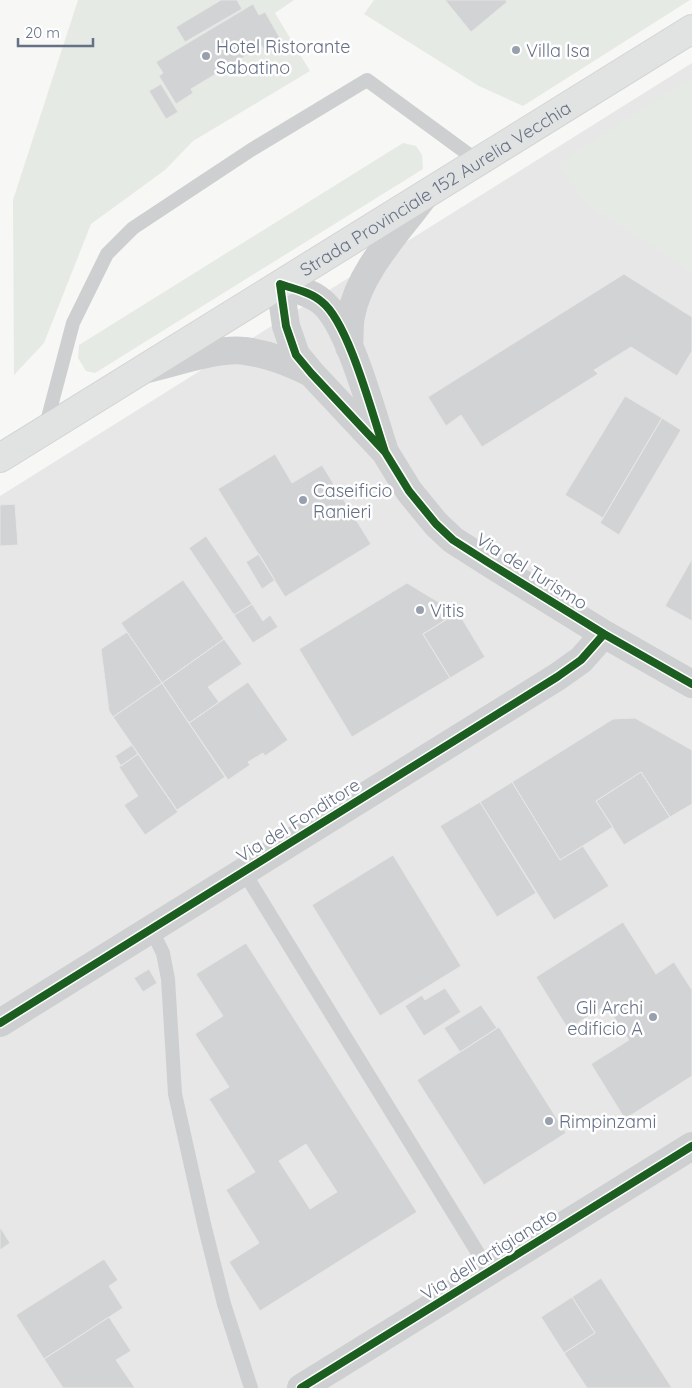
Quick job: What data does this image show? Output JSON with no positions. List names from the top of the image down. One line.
{"streets":{"main road":["Strada Provinciale 152 Aurelia Vecchia"],"street":["Via del Turismo","Via del Fonditore","Via dell'artigianato"]},"crossings":[["Strada Provinciale 152 Aurelia Vecchia","Via del Turismo"],["Via del Turismo","Via del Fonditore"]],"places":["Villa Isa","Hotel Ristorante Sabatino","Caseificio Ranieri","Vitis","Gli Archi edificio A","Rimpinzami"],"scale_bar":"20 m"}
